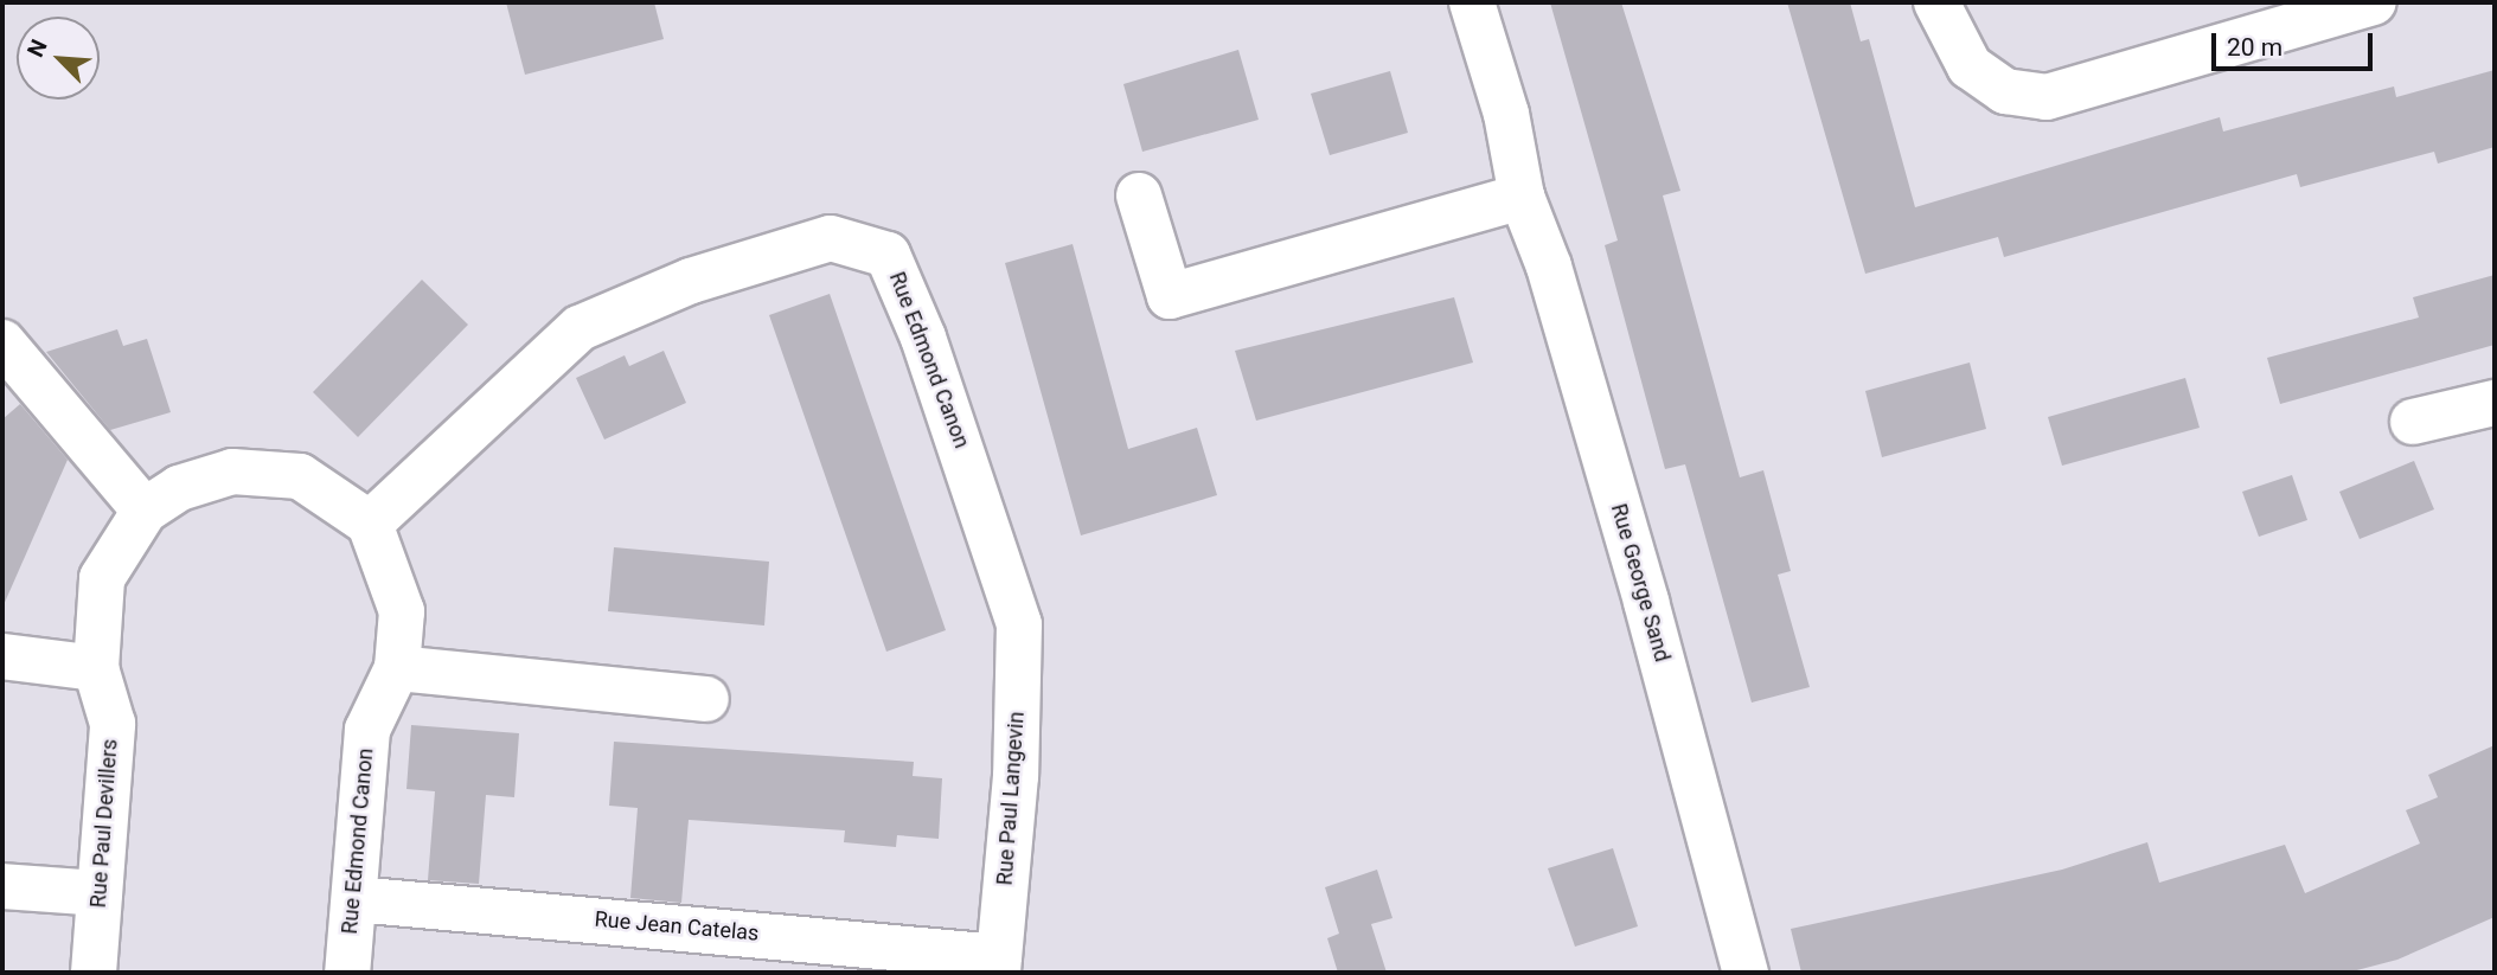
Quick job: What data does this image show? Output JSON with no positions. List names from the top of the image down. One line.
{"streets":{"street":["Rue Edmond Canon","Rue George Sand","Rue Paul Langevin","Rue Paul Devillers","Rue Jean Catelas"]},"crossings":[["Rue Edmond Canon","Rue Paul Langevin"],["Rue Edmond Canon","Rue Jean Catelas"],["Rue Paul Langevin","Rue Jean Catelas"]],"scale_bar":"20 m","north":"top left"}
